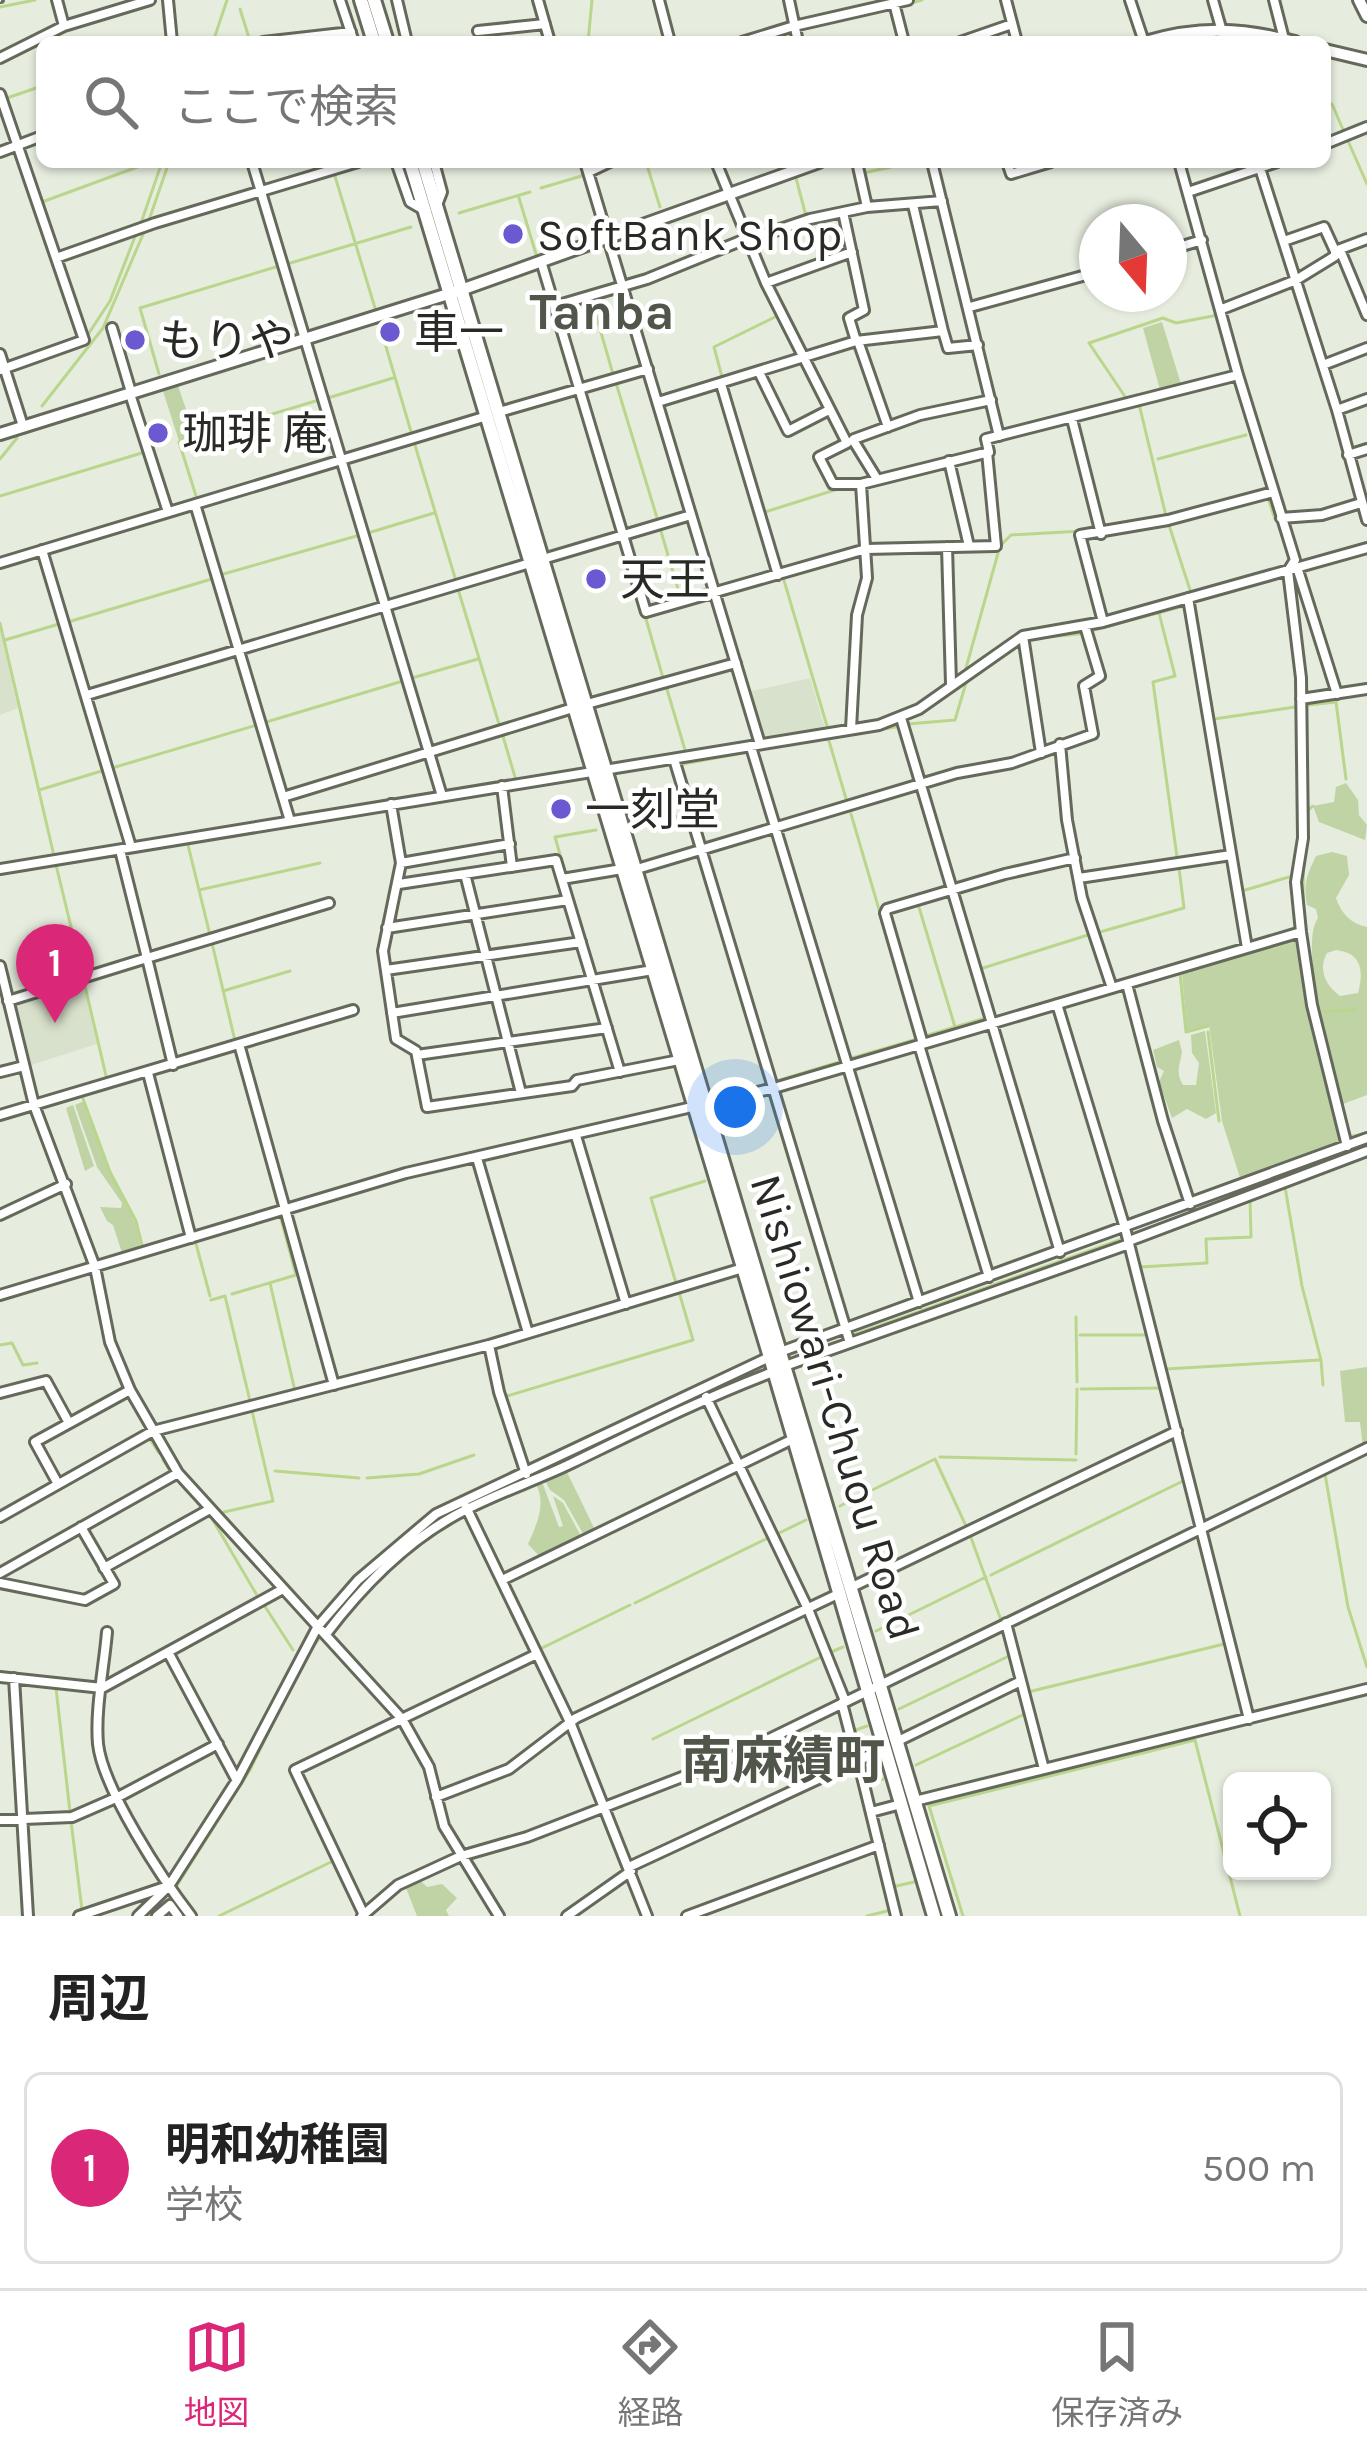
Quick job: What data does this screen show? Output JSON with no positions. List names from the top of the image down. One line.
{"streets":{"main road":["Nishiowari-Chuou Road"]},"districts":["Tanba","南麻績町"],"places":["SoftBank Shop","車一","もりや","珈琲 庵","天王","一刻堂"],"north":"bottom","page":{"search":"ここで検索","pins":"1","heading":"周辺","list":[{"mark":"1","name":"明和幼稚園","note":"学校","value":"500 m"}],"nav":["地図","経路","保存済み"]}}
